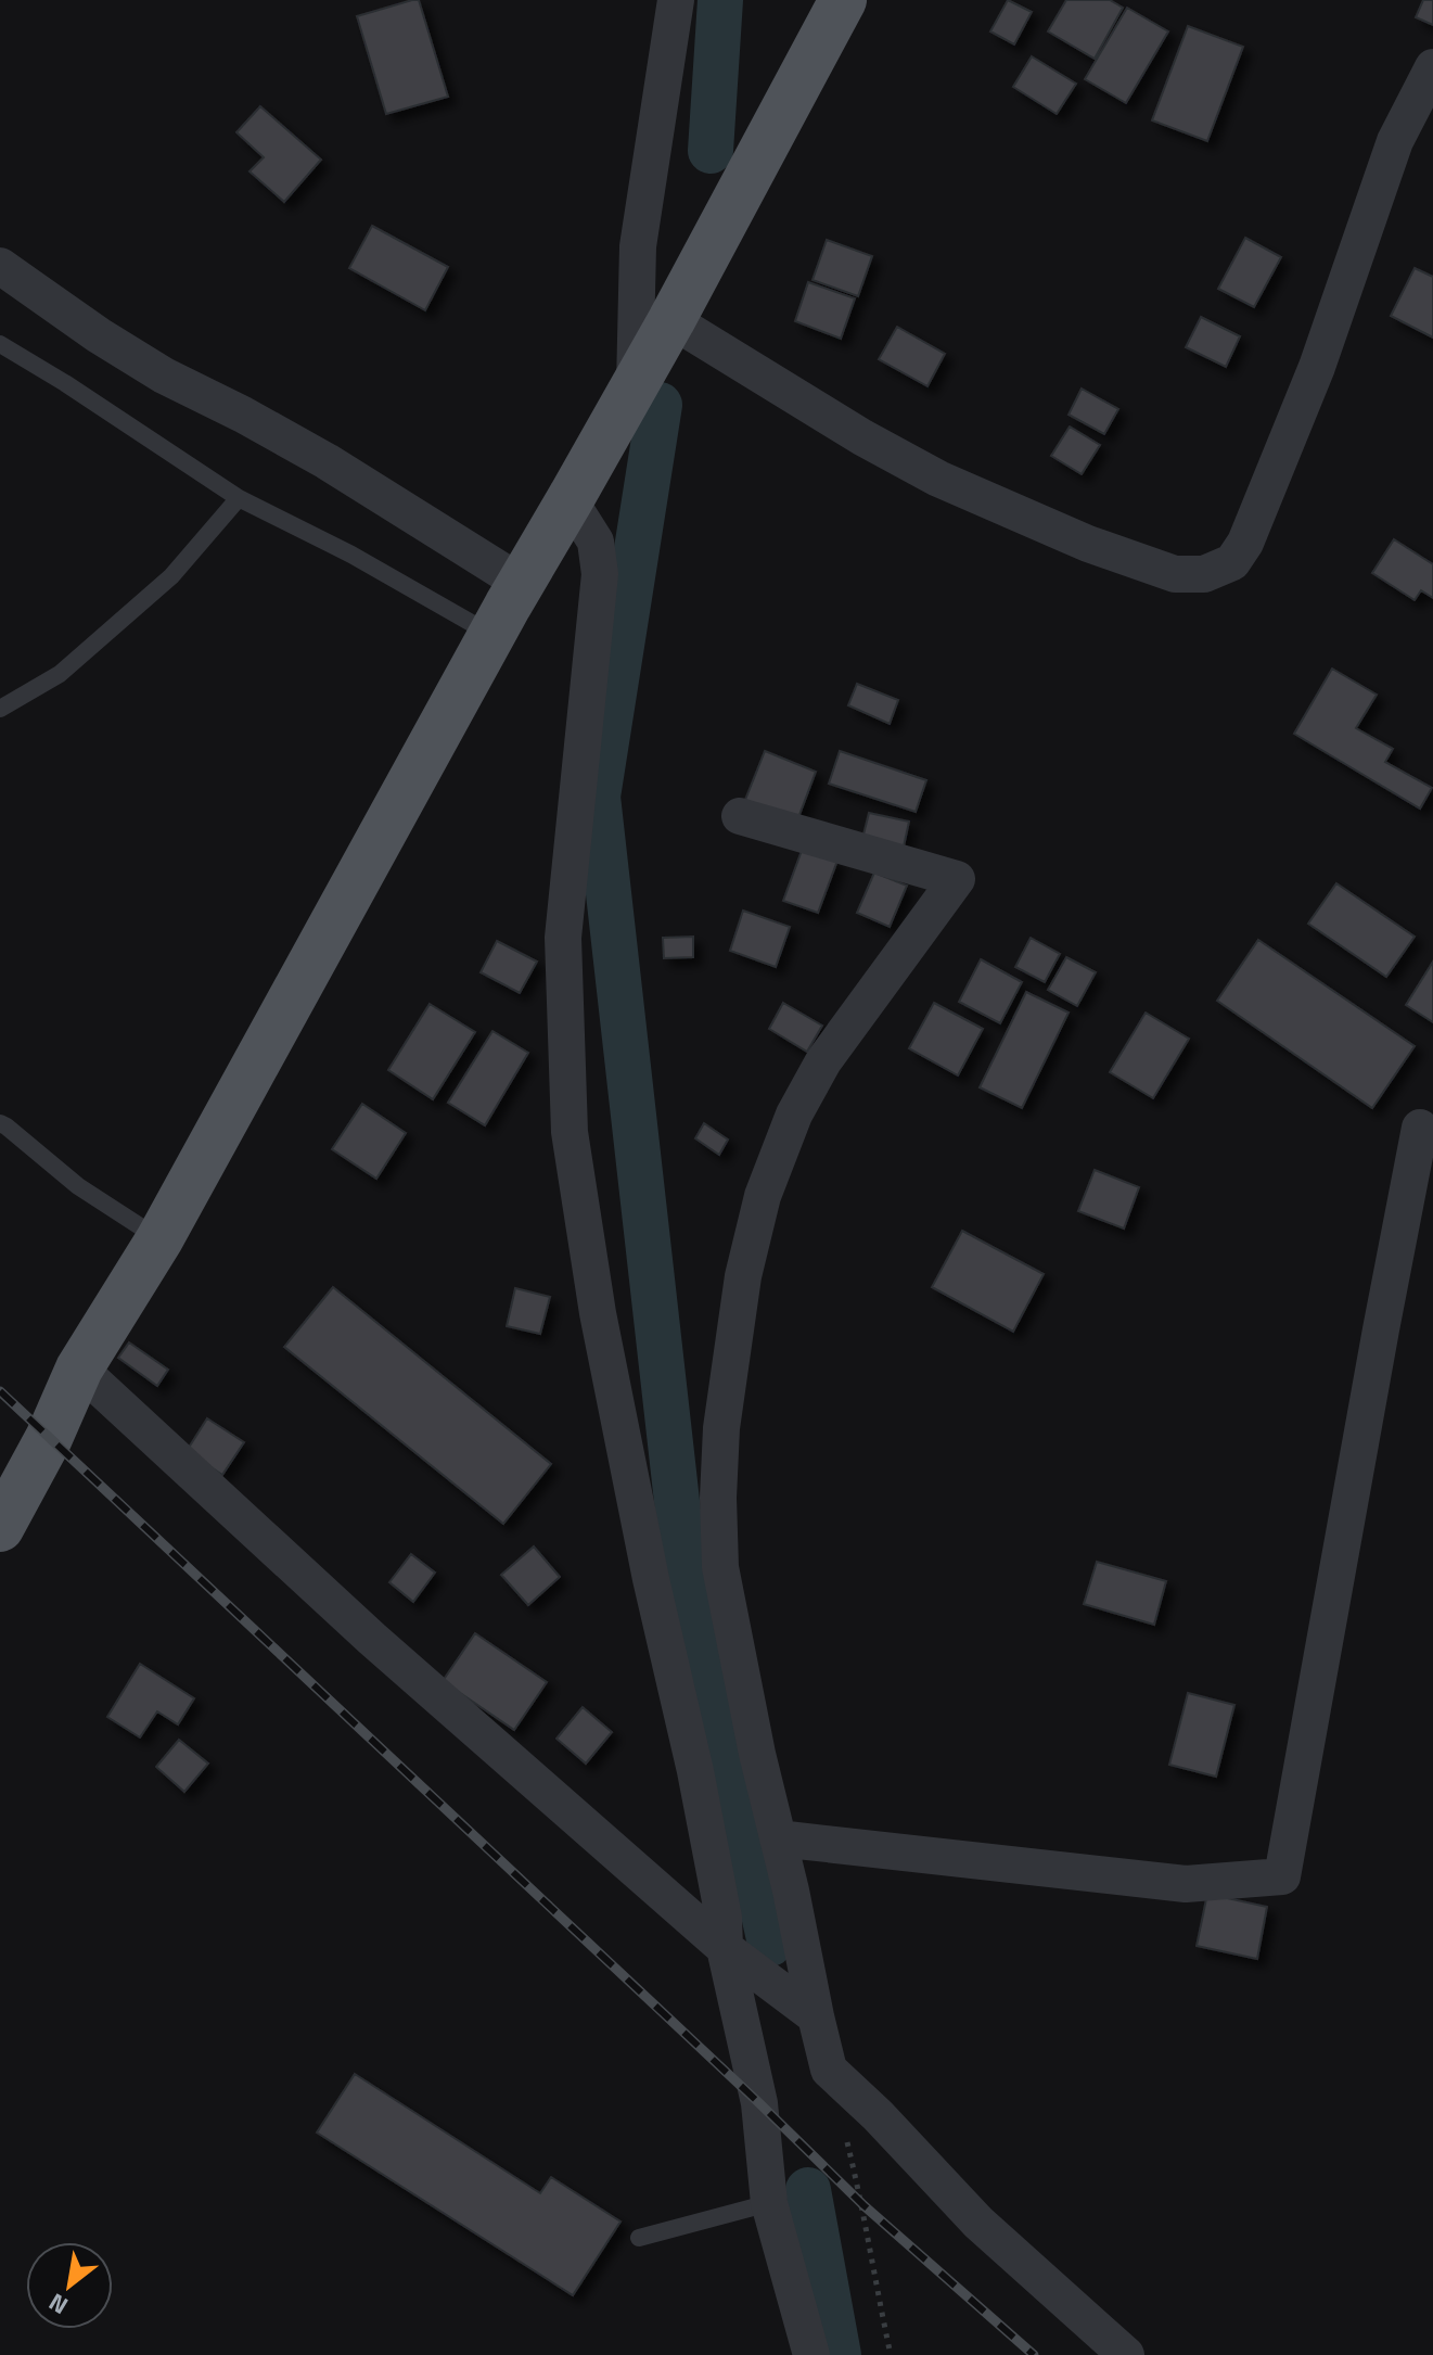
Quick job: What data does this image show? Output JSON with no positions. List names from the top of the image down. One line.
{"north":"bottom left"}
